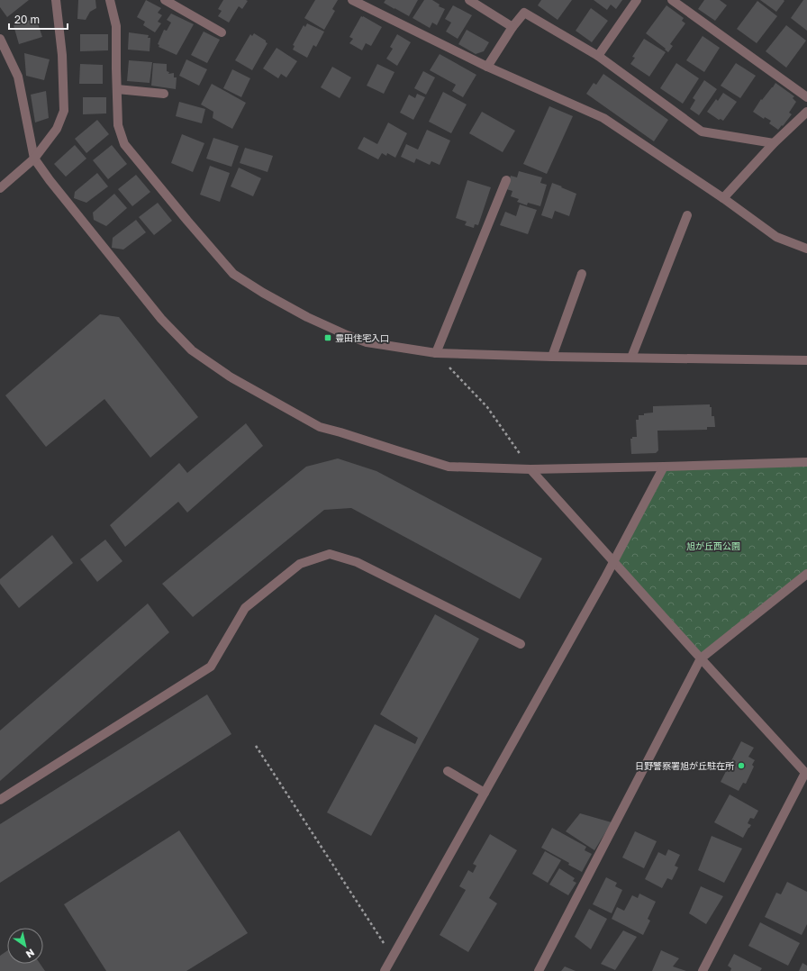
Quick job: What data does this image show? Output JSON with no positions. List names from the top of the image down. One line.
{"parks":["旭が丘西公園"],"places":{"transit":["豊田住宅入口"],"other":["日野警察署旭が丘駐在所"]},"scale_bar":"20 m","north":"bottom right"}
